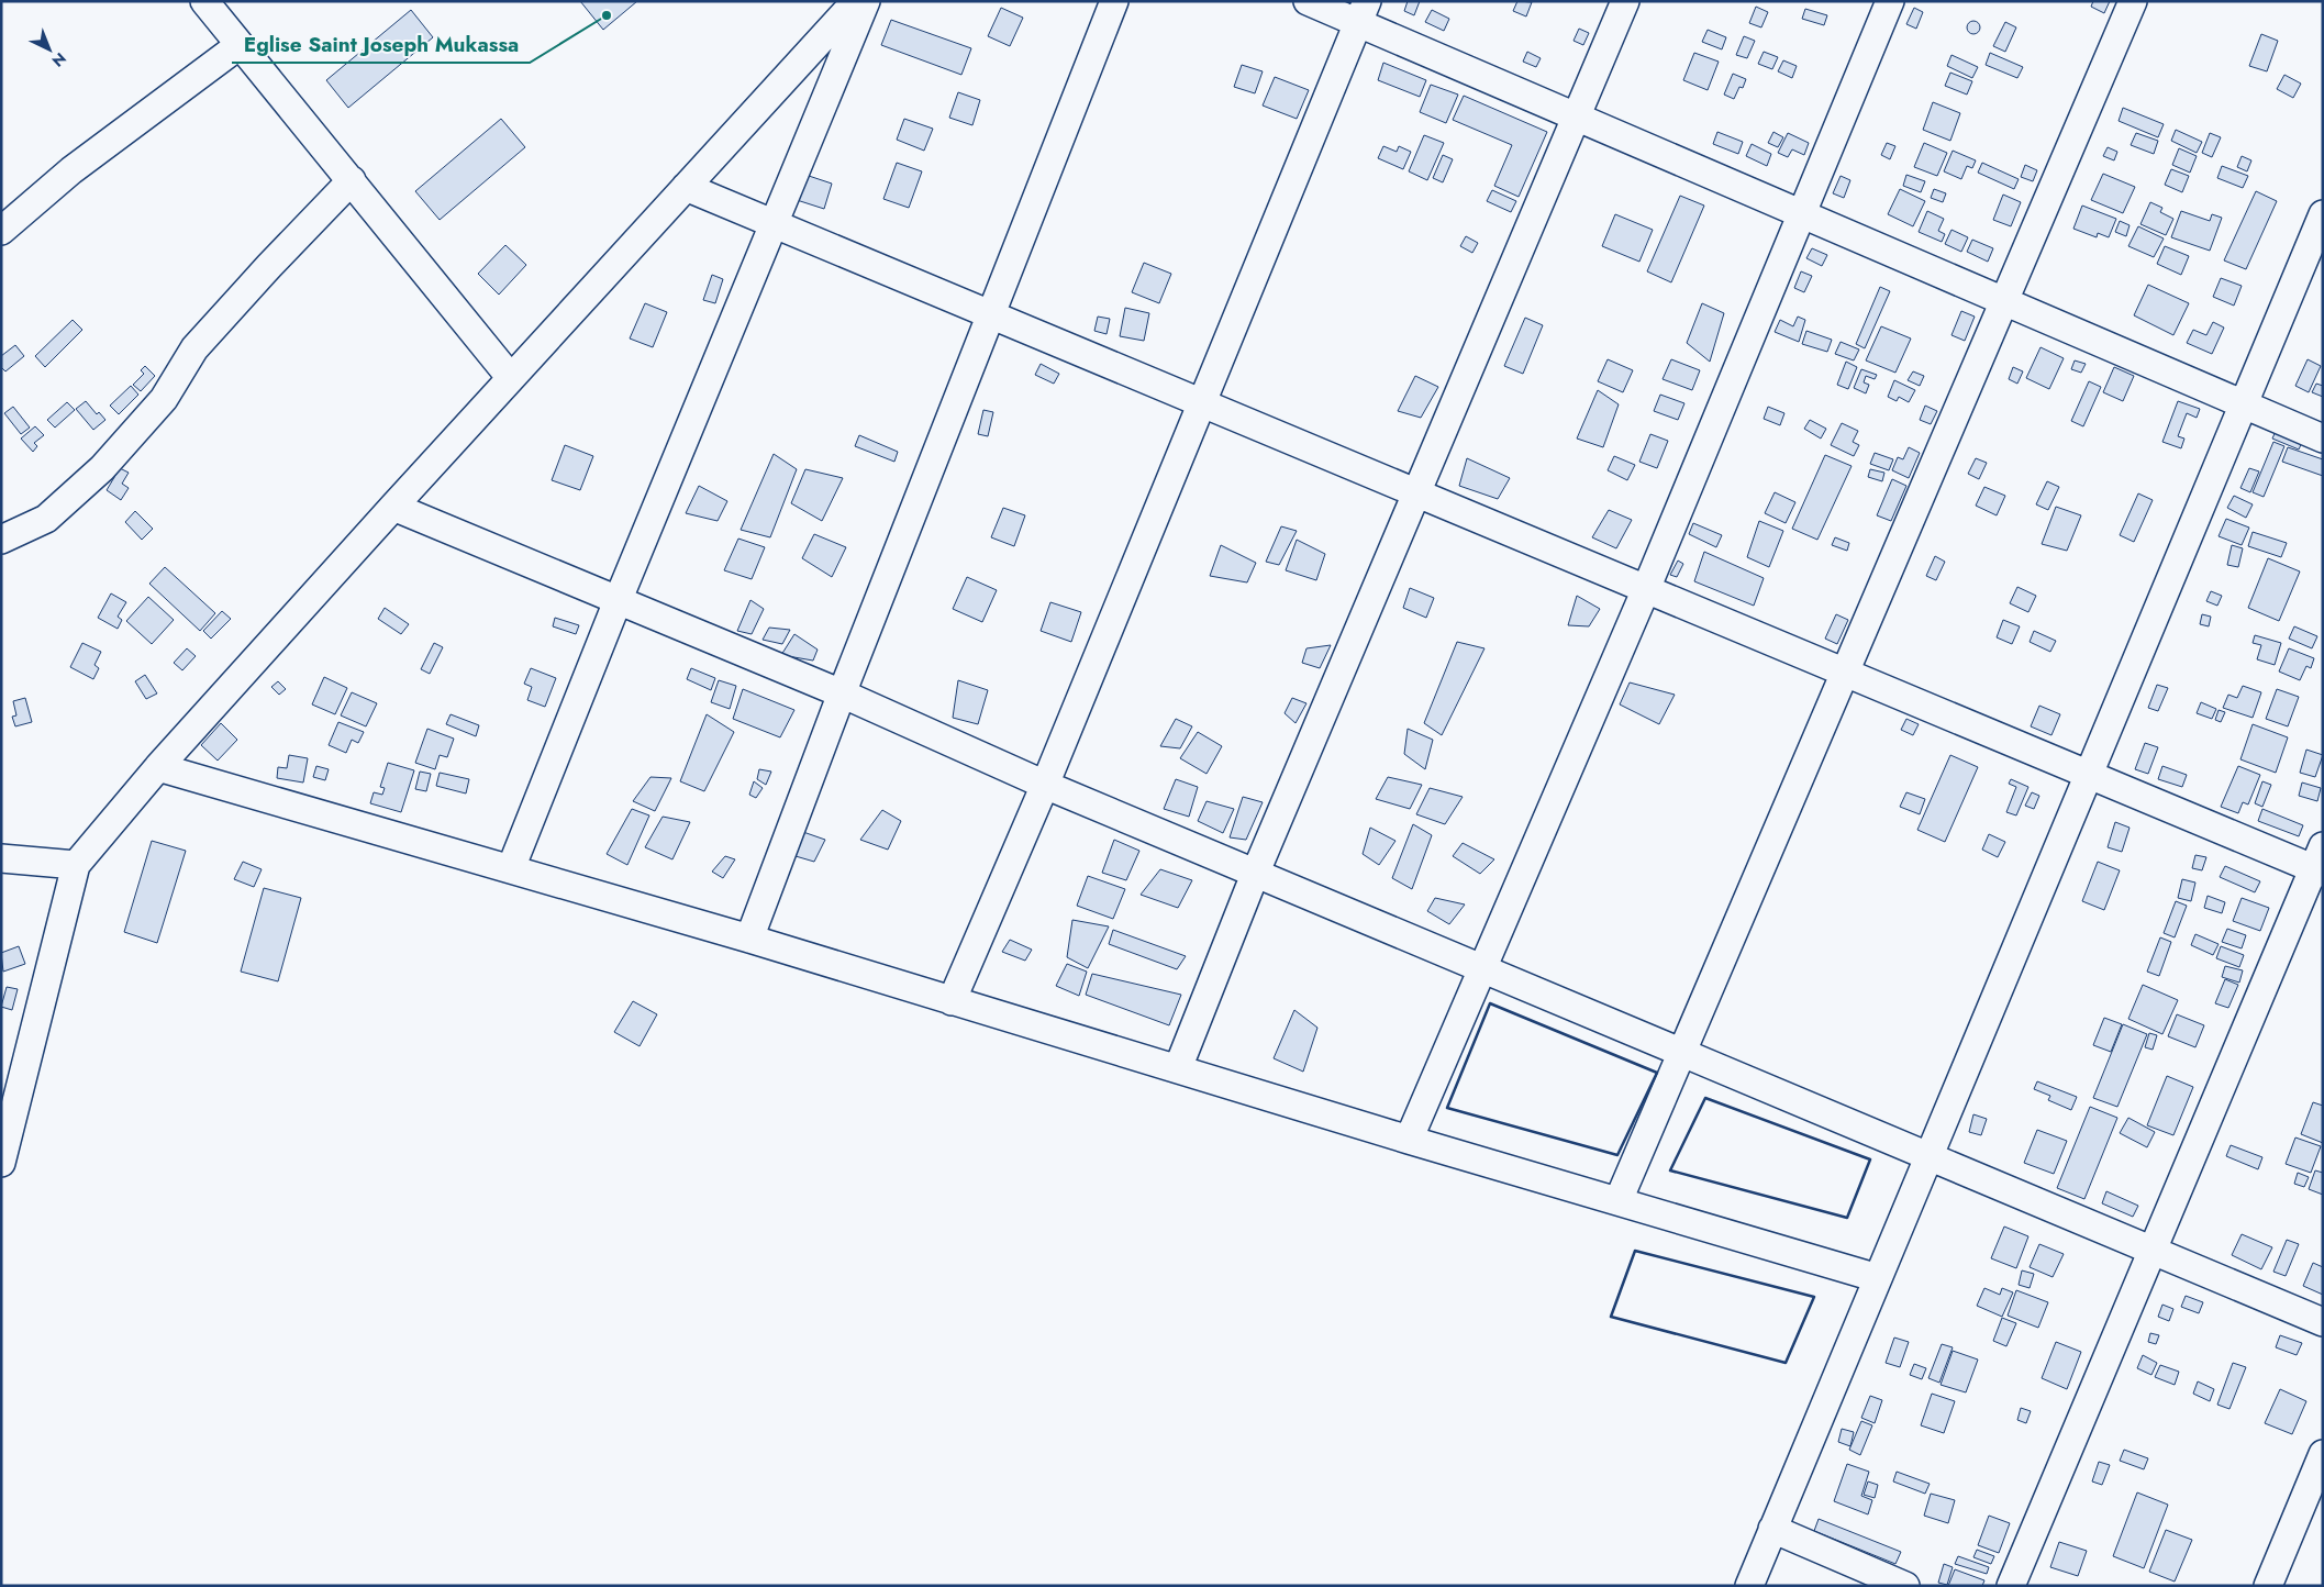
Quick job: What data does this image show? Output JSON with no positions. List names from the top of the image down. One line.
{"places":["Eglise Saint Joseph Mukassa"],"north":"bottom right"}
